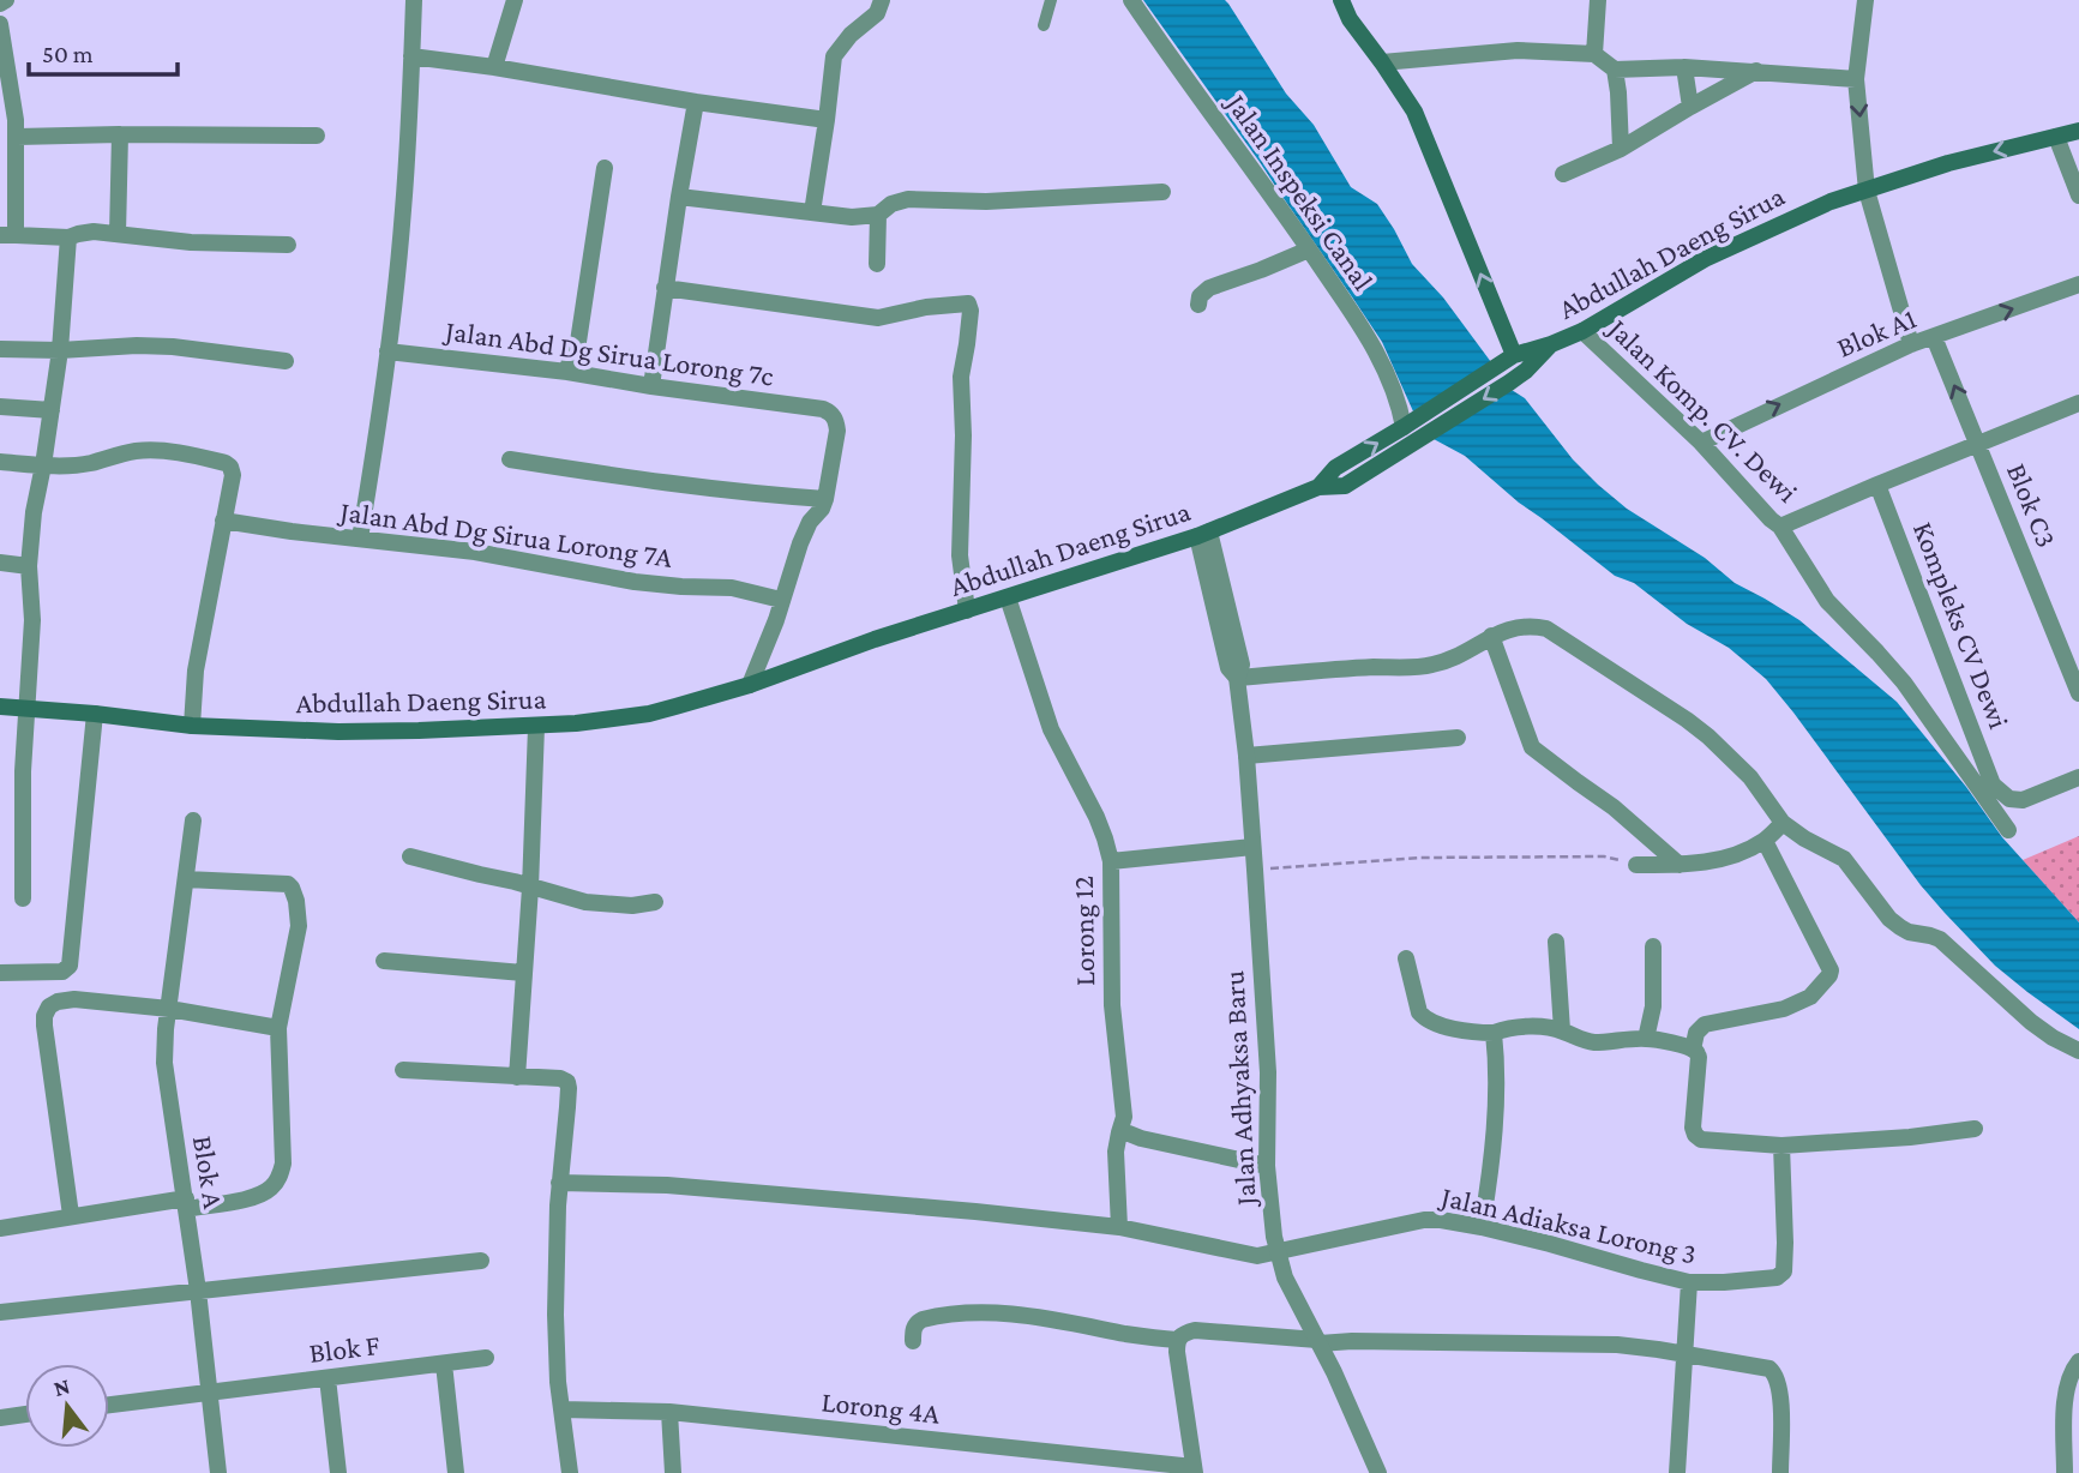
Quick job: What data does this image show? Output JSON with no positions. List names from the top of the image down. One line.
{"streets":{"main road":["Abdullah Daeng Sirua"],"street":["Jalan Inspeksi Canal","Blok A1","Jalan Abd Dg Sirua Lorong 7c","Jalan Komp. CV. Dewi","Blok C3","Jalan Abd Dg Sirua Lorong 7A","Kompleks CV Dewi","Lorong 12","Jalan Adhyaksa Baru","Blok A","Jalan Adiaksa Lorong 3","Blok F","Lorong 4A"]},"crossings":[["Jalan Inspeksi Canal","Abdullah Daeng Sirua"],["Abdullah Daeng Sirua","Jalan Komp. CV. Dewi"],["Abdullah Daeng Sirua","Lorong 12"],["Abdullah Daeng Sirua","Jalan Adhyaksa Baru"],["Blok A1","Jalan Komp. CV. Dewi"],["Blok A1","Blok C3"],["Lorong 12","Jalan Adiaksa Lorong 3"],["Jalan Adhyaksa Baru","Jalan Adiaksa Lorong 3"],["Blok A","Blok F"]],"scale_bar":"50 m","north":"top"}
